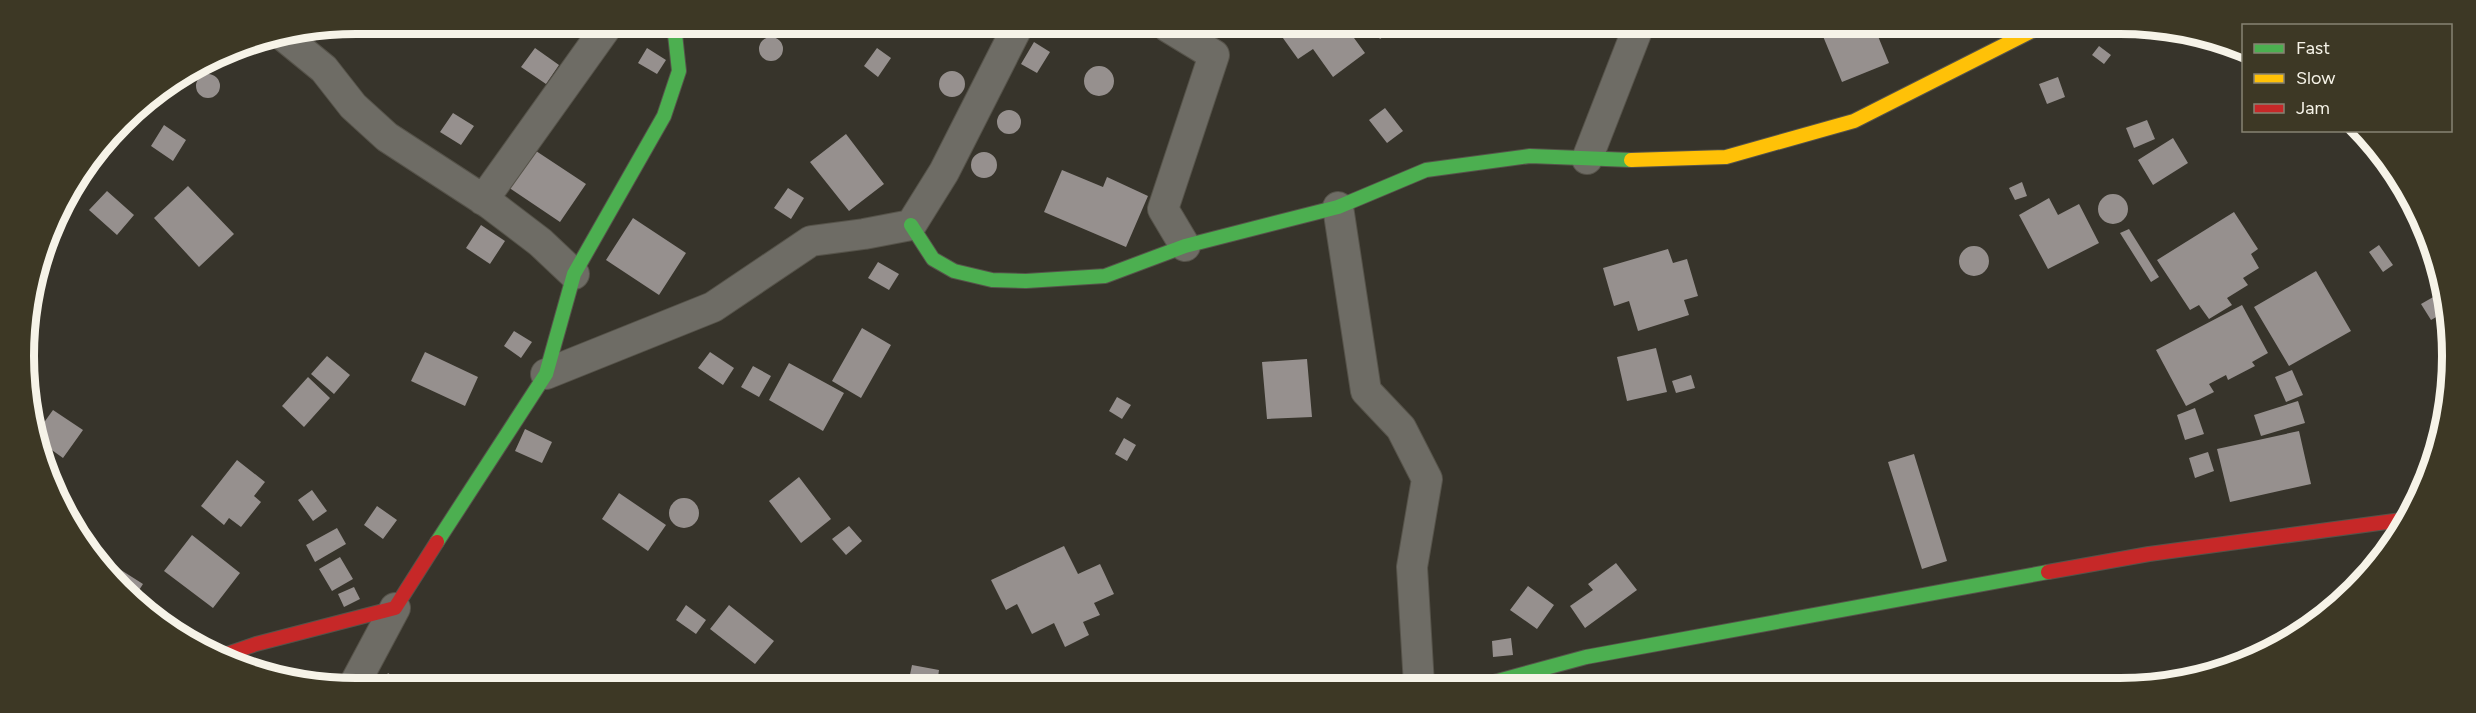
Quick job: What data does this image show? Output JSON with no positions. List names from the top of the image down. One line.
{"legend":["Fast","Slow","Jam"]}
